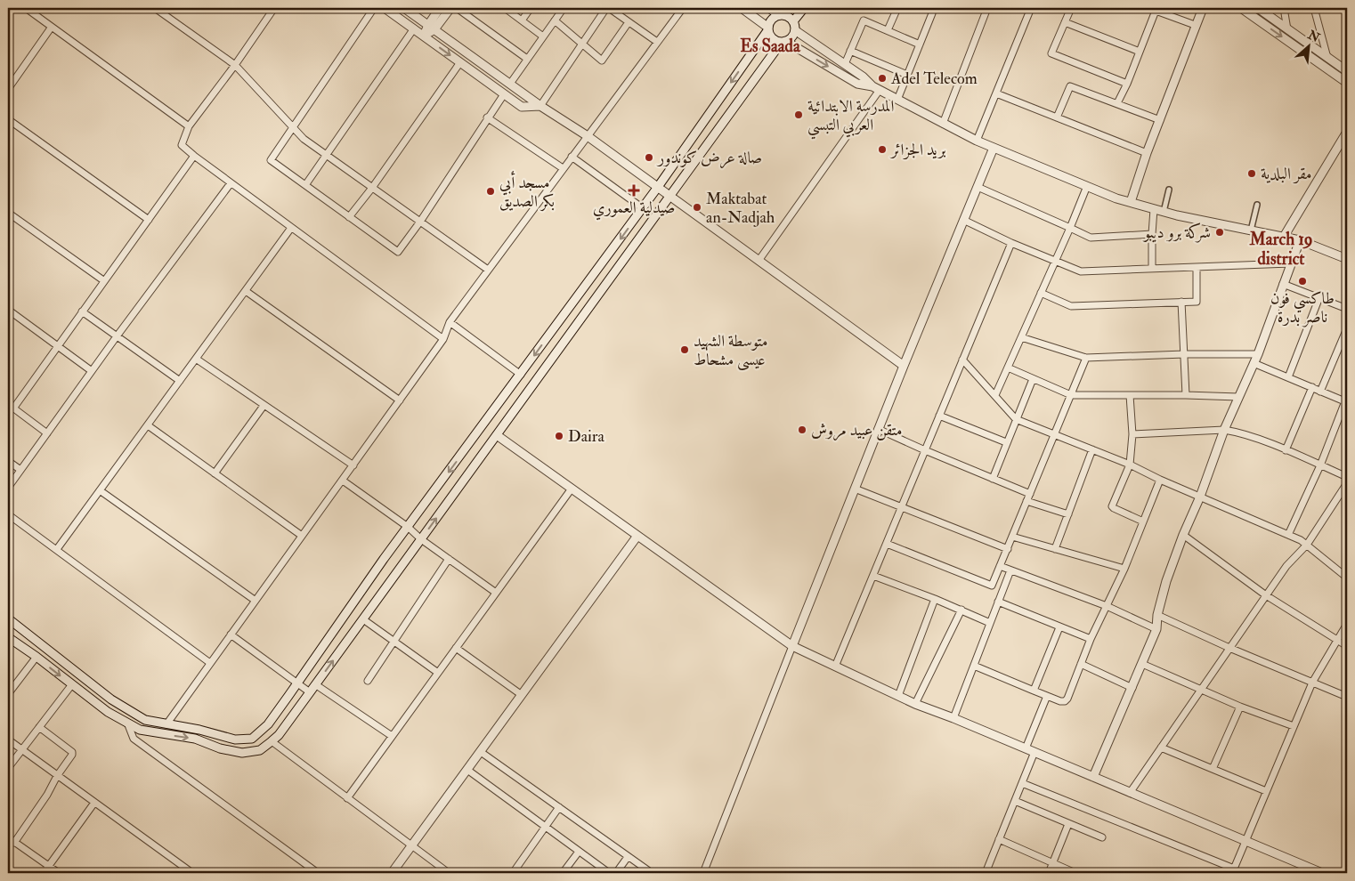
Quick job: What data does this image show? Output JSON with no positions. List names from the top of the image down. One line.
{"districts":["Es Saada","March 19 district"],"places":{"other":["Adel Telecom","المدرسة الابتدائية العربي التبسي","بريد الجزائر","صالة عرض كوندور","مقر البلدية","مسجد أبي بكر الصديق","Maktabat an-Nadjah","شركة برو ديبو","طاكسي فون ناصر بدرة","متوسطة الشهيد عيسى مشحاط","متقن عبيد مروش","Daira"],"health":["صيدلية العموري"]},"north":"top right"}
